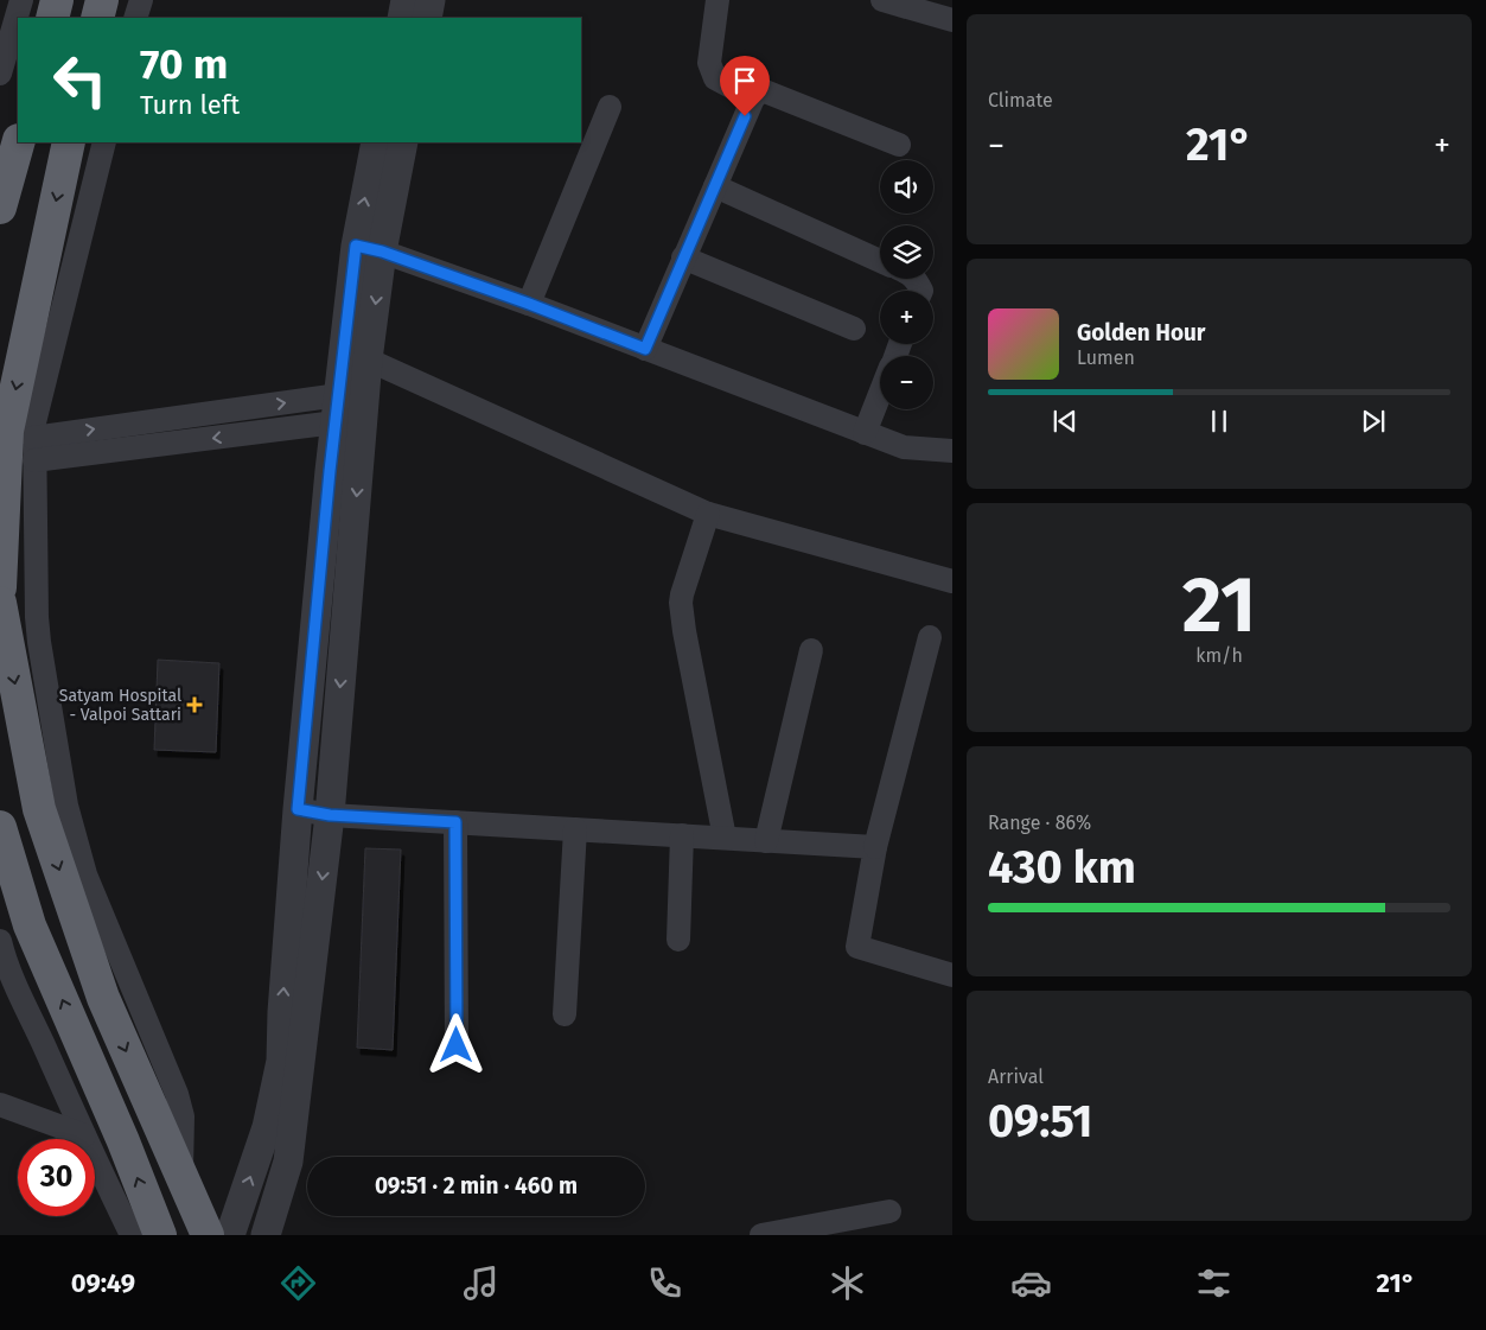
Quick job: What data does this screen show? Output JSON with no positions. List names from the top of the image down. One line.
{"places":{"health":["Satyam Hospital - Valpoi Sattari"]},"page":{"tile":["Climate",["21","km/h"],["Range · 86%","430 km"],["Arrival","09:51"]],"turn":["70 m","Turn left"],"heat":["−","21°","+"],"map_buttons":["+","−"],"song":["Golden Hour","Lumen"],"limit":"30","trip":"09:51 · 2 min · 460 m","tabs":["09:49","21°"]}}
